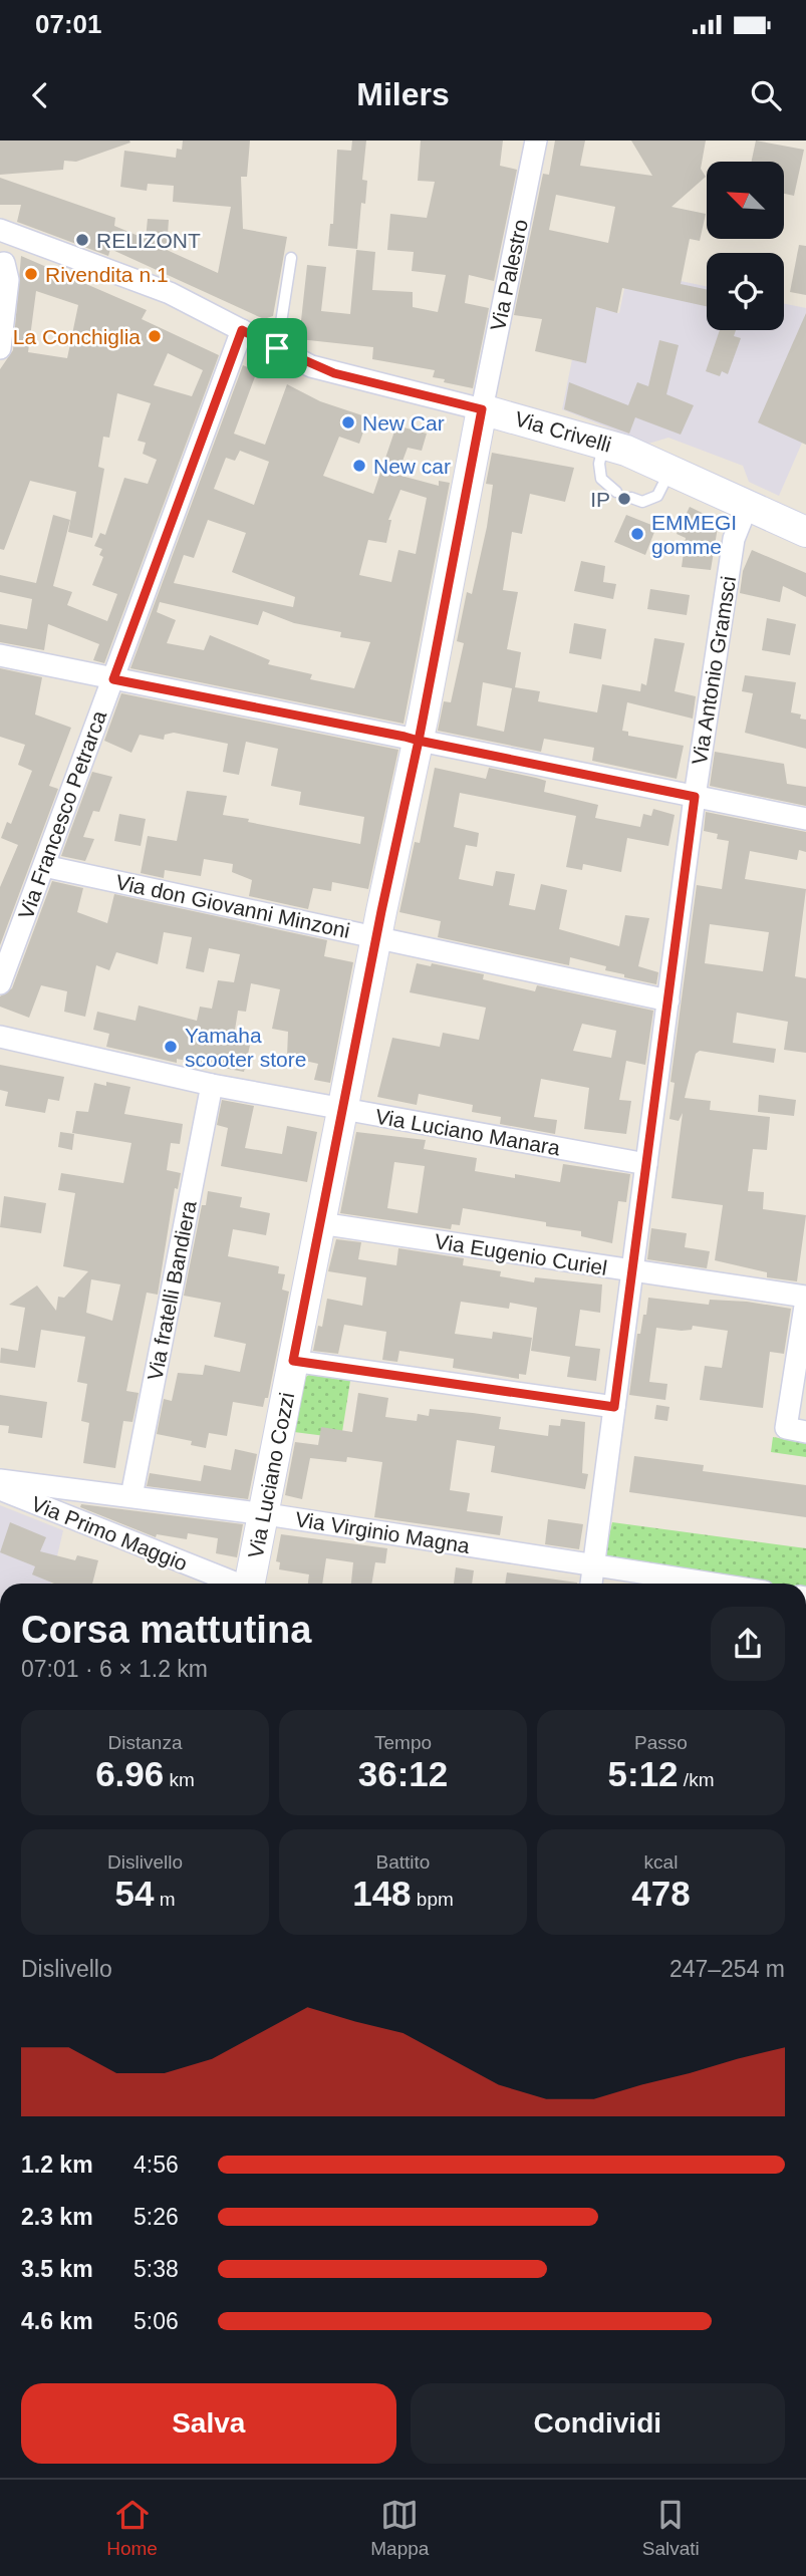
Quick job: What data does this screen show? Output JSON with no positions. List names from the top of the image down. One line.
{"streets":{"street":["Via Palestro","Via Crivelli","Via Antonio Gramsci","Via Francesco Petrarca","Via don Giovanni Minzoni","Via Luciano Manara","Via Eugenio Curiel","Via fratelli Bandiera","Via Luciano Cozzi","Via Virginio Magna","Via Primo Maggio"]},"crossings":[["Via Palestro","Via Crivelli"],["Via Palestro","Via Luciano Cozzi"],["Via Crivelli","Via Antonio Gramsci"],["Via Crivelli","Via Francesco Petrarca"],["Via Crivelli","Via Luciano Cozzi"],["Via Antonio Gramsci","Via don Giovanni Minzoni"],["Via Antonio Gramsci","Via Luciano Manara"],["Via Antonio Gramsci","Via Eugenio Curiel"],["Via Antonio Gramsci","Via Virginio Magna"],["Via Francesco Petrarca","Via don Giovanni Minzoni"],["Via don Giovanni Minzoni","Via Luciano Cozzi"],["Via Luciano Manara","Via fratelli Bandiera"],["Via Luciano Manara","Via Luciano Cozzi"],["Via Eugenio Curiel","Via Luciano Cozzi"],["Via fratelli Bandiera","Via Virginio Magna"],["Via Luciano Cozzi","Via Virginio Magna"]],"places":["RELIZONT","Rivendita n.1","La Conchiglia","New Car","New car","IP","EMMEGI gomme","Yamaha scooter store"],"north":"top left","page":{"status":"07:01","header":"Milers","heading":["Corsa mattutina","07:01 · 6 × 1.2 km"],"stats":[["Distanza","6.96 km"],["Tempo","36:12"],["Passo","5:12 /km"],["Dislivello","54 m"],["Battito","148 bpm"],["kcal","478"]],"chart":["Dislivello","247–254 m"],"list":[{"name":"1.2 km","note":"4:56"},{"name":"2.3 km","note":"5:26"},{"name":"3.5 km","note":"5:38"},{"name":"4.6 km","note":"5:06"}],"buttons":["Salva","Condividi"],"tabs":["Home","Mappa","Salvati"]}}
